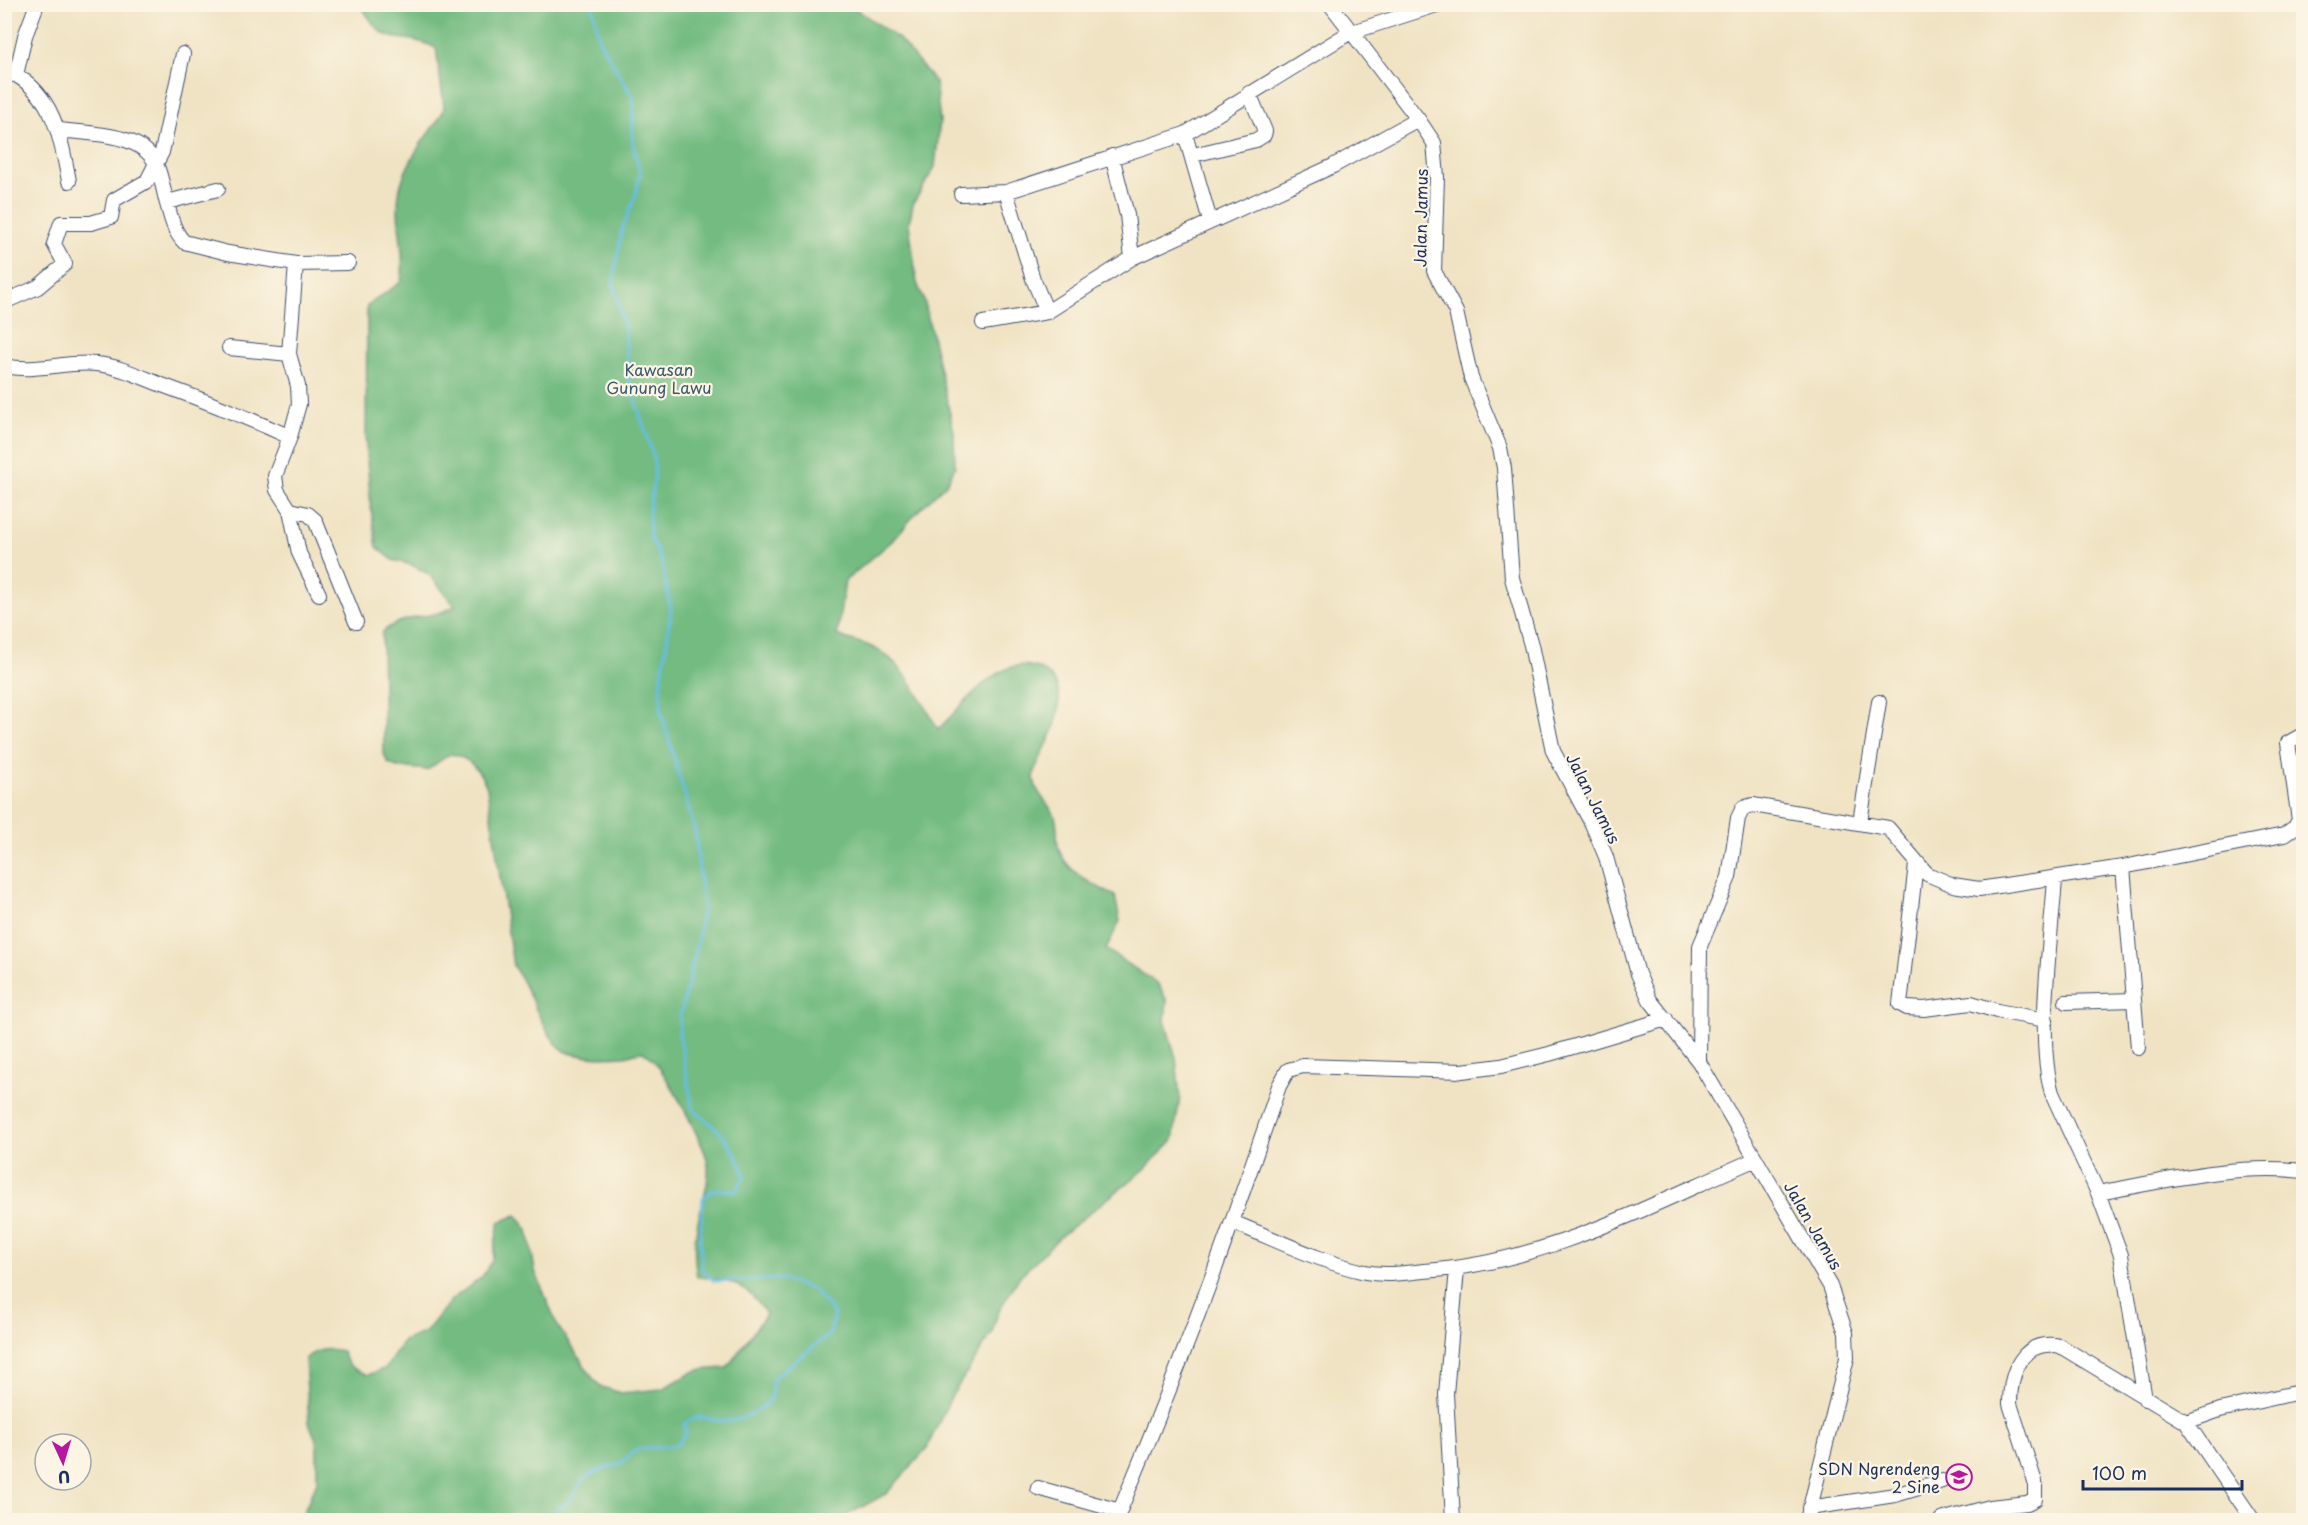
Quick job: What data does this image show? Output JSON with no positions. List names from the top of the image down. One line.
{"streets":{"street":["Jalan Jamus"]},"parks":["Kawasan Gunung Lawu"],"places":{"school or university":["SDN Ngrendeng 2 Sine"]},"scale_bar":"100 m","north":"bottom"}
